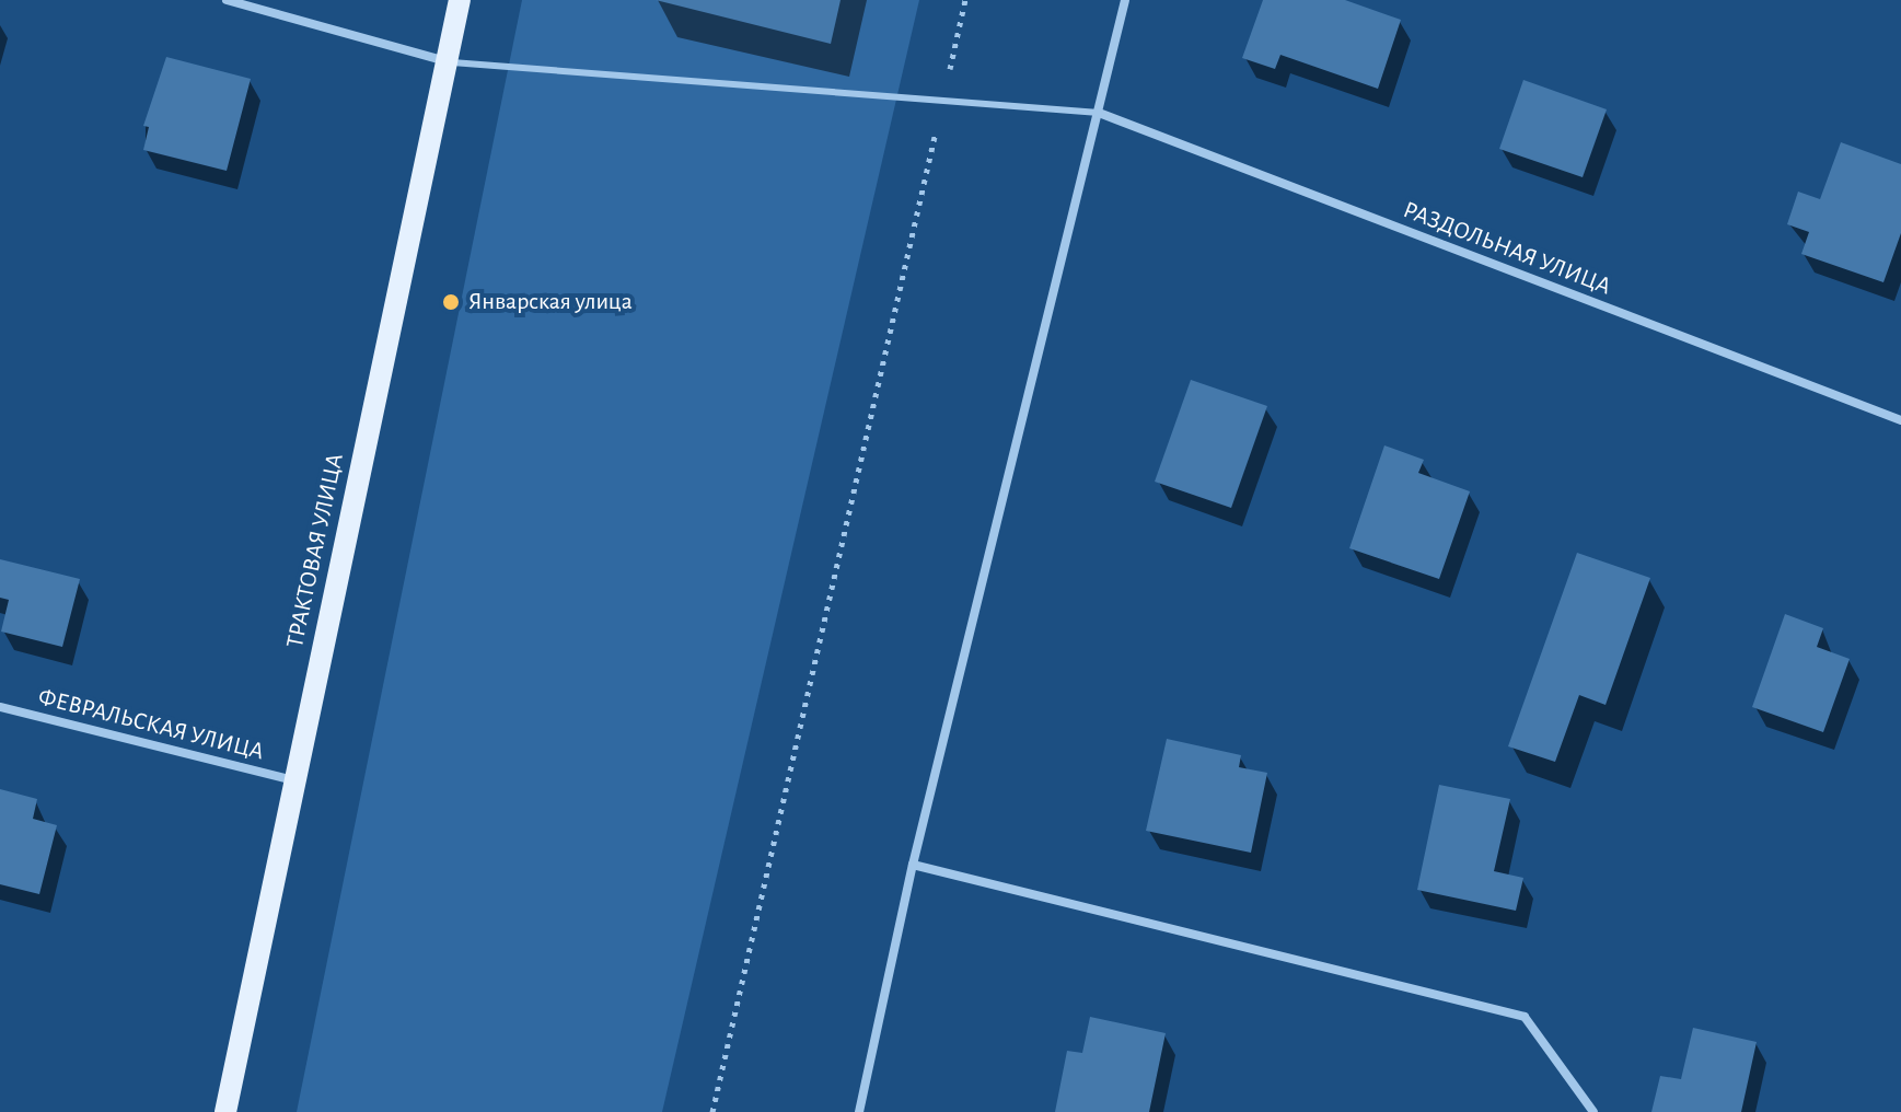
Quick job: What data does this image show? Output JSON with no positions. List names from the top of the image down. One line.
{"streets":{"main road":["ТРАКТОВАЯ УЛИЦА"],"street":["РАЗДОЛЬНАЯ УЛИЦА","ФЕВРАЛЬСКАЯ УЛИЦА"]},"crossings":[["ТРАКТОВАЯ УЛИЦА","ФЕВРАЛЬСКАЯ УЛИЦА"]],"places":["Январская улица"]}
